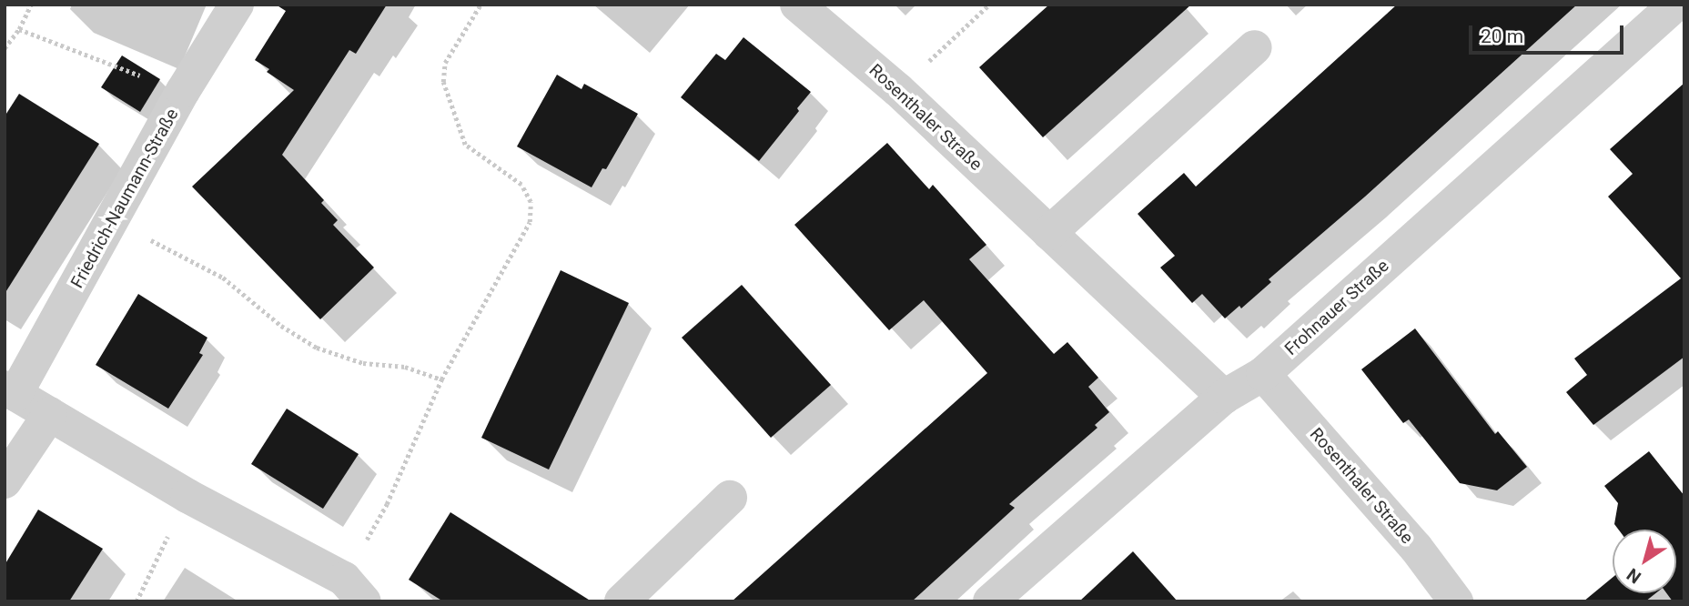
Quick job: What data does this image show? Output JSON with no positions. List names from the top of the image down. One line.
{"streets":{"street":["Rosenthaler Straße","Friedrich-Naumann-Straße","Frohnauer Straße"]},"crossings":[["Rosenthaler Straße","Frohnauer Straße"]],"scale_bar":"20 m","north":"bottom left"}
